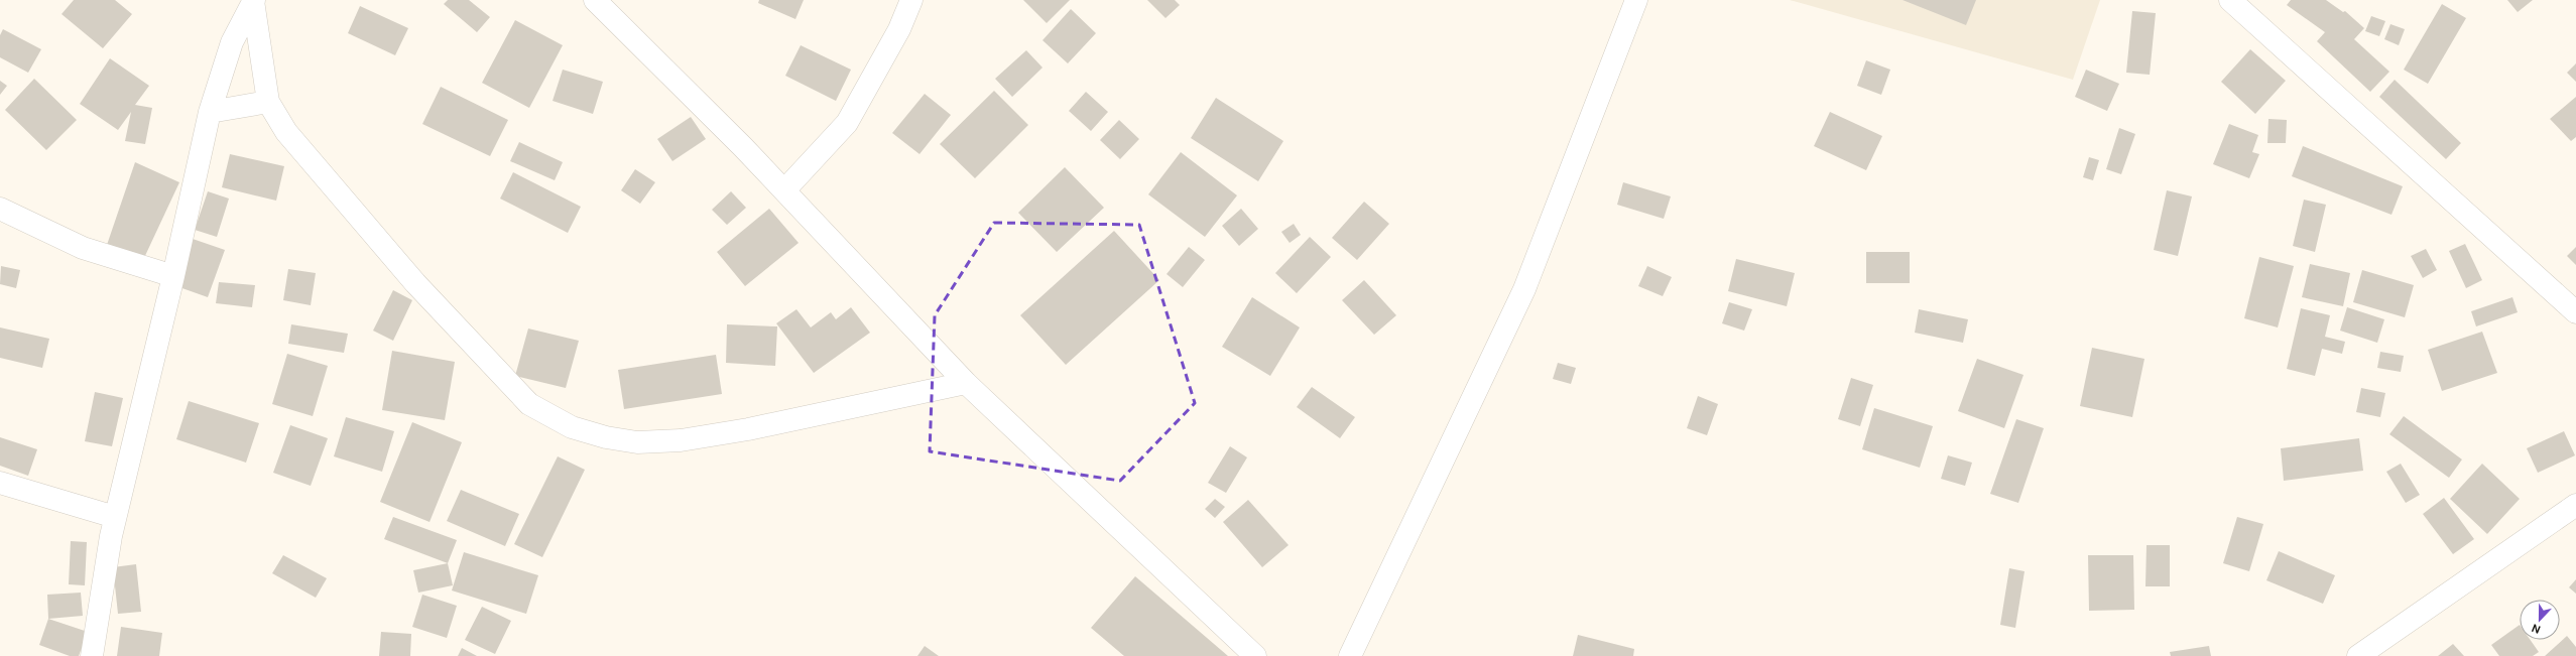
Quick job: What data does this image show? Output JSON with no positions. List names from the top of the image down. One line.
{"north":"bottom"}
